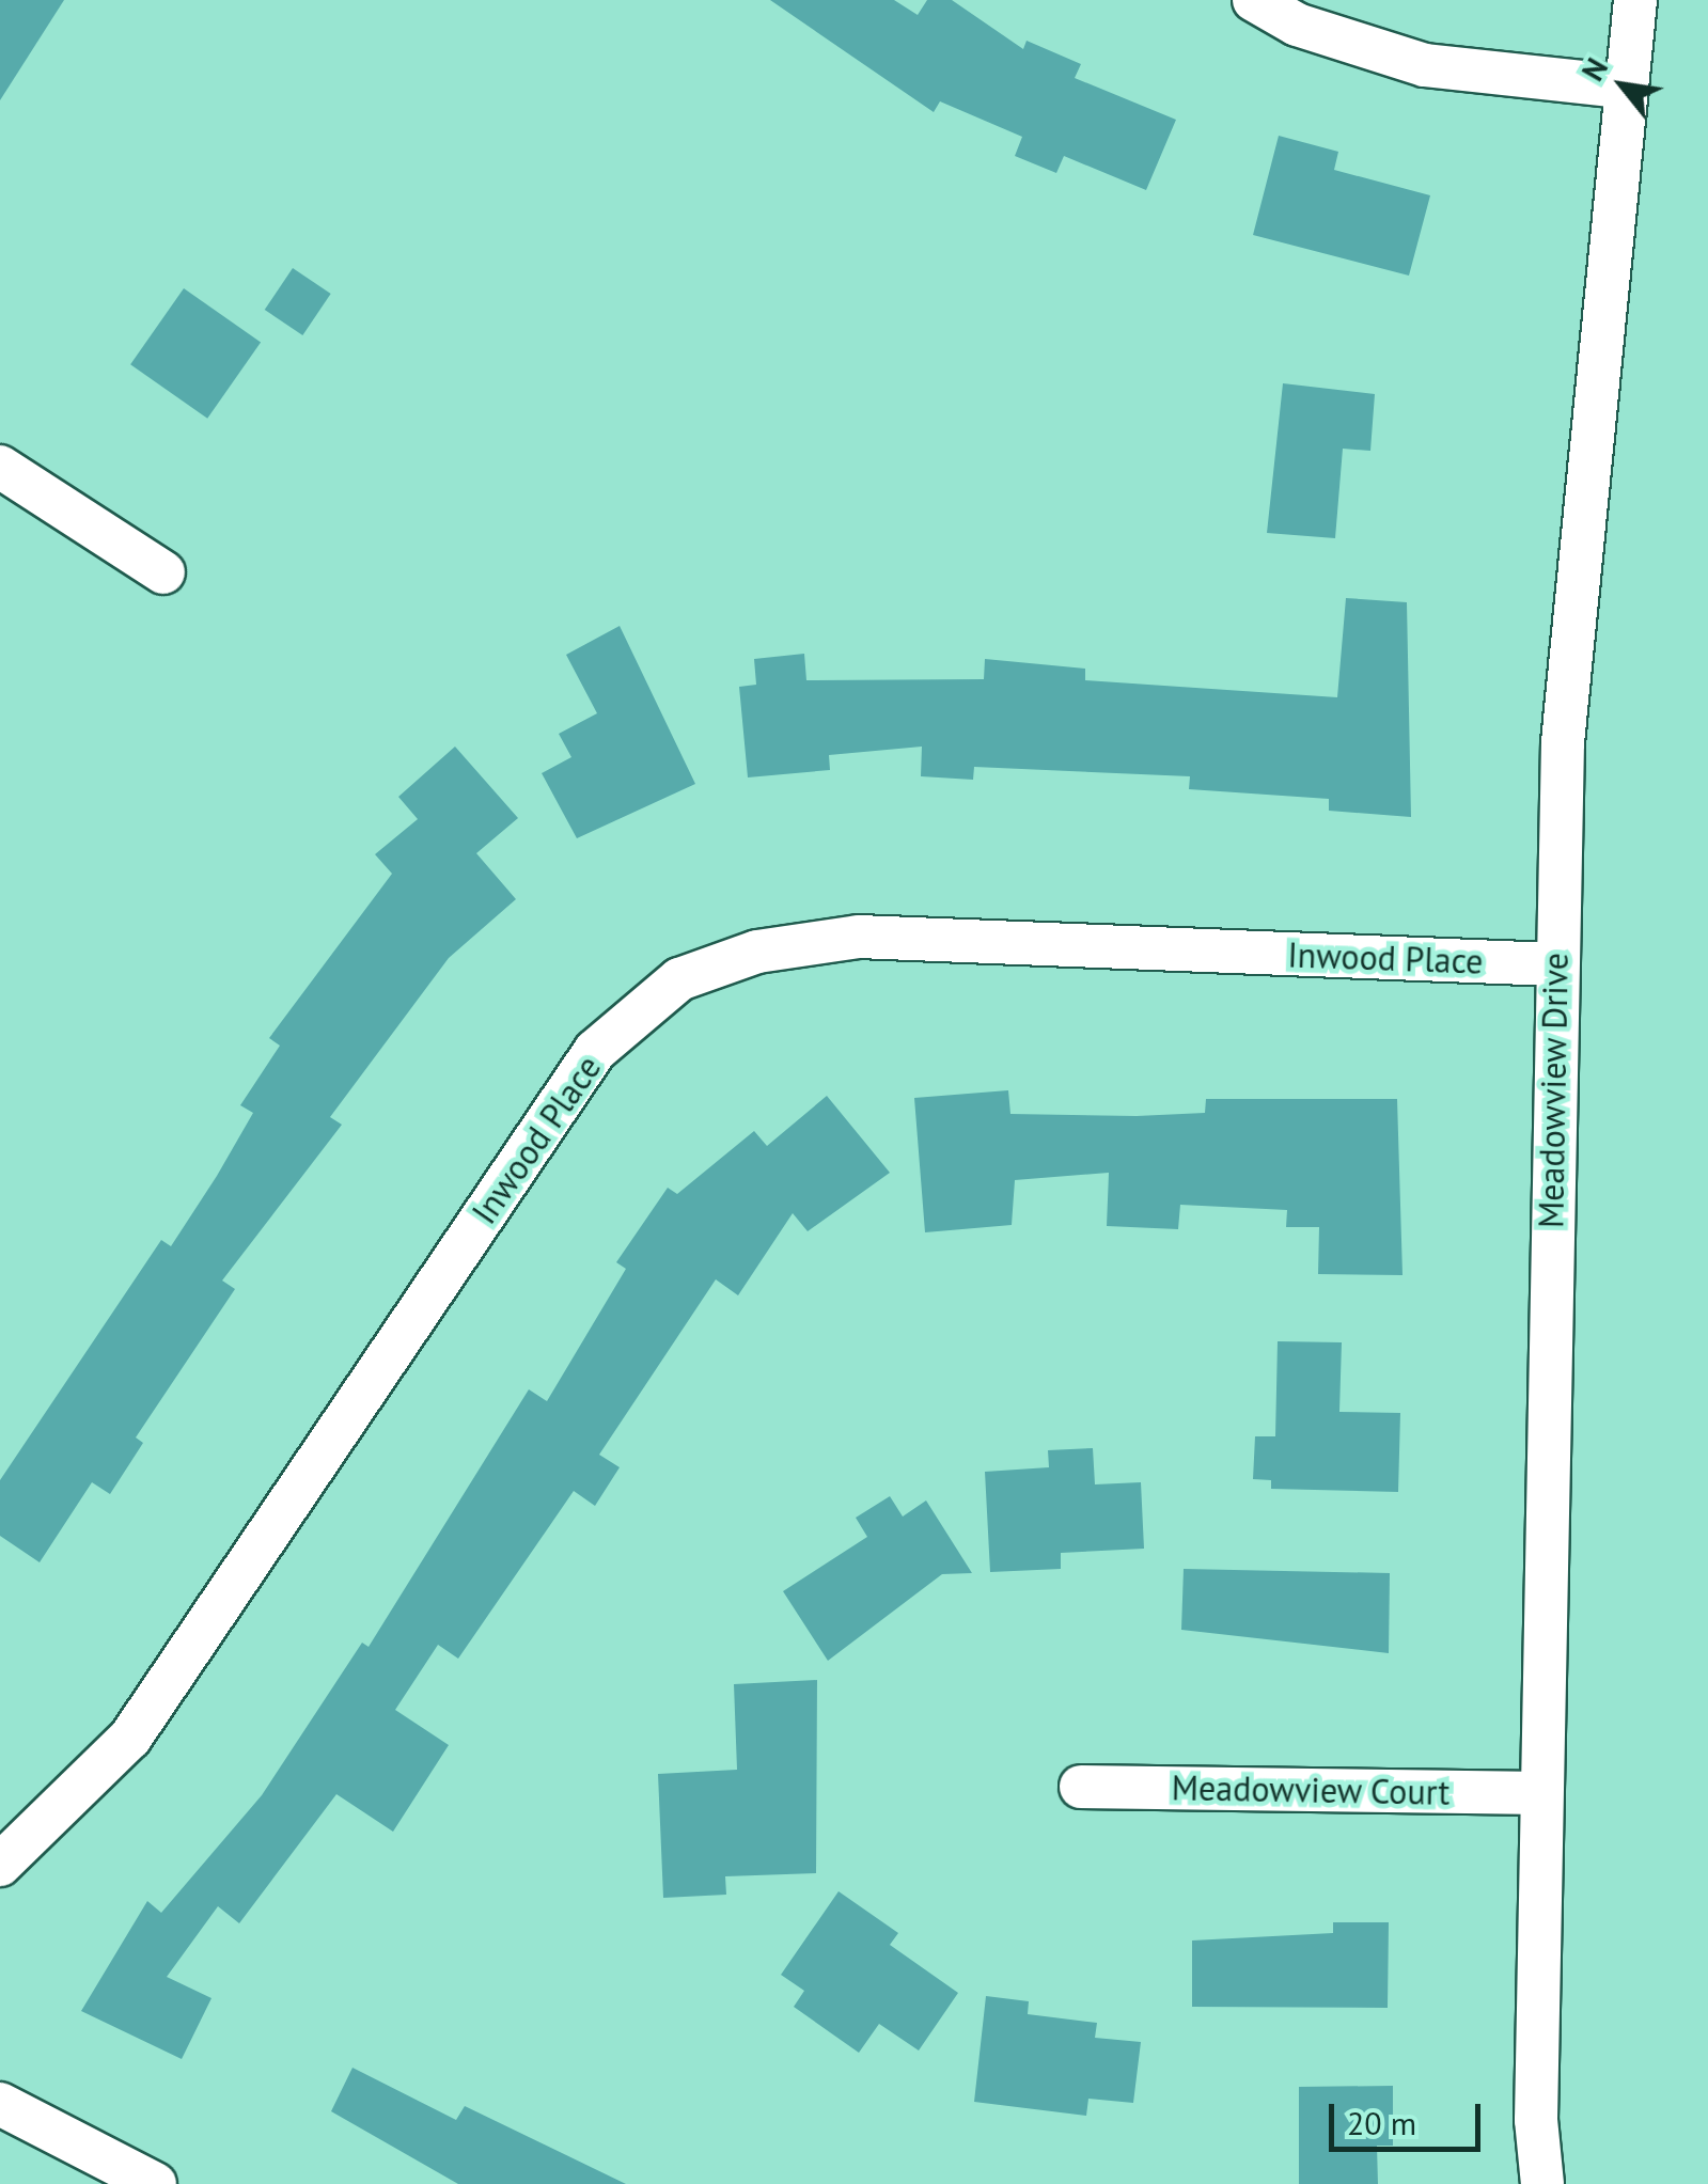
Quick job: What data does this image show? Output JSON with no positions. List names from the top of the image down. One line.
{"streets":{"street":["Inwood Place","Meadowview Drive","Meadowview Court"]},"crossings":[["Inwood Place","Meadowview Drive"],["Meadowview Drive","Meadowview Court"]],"scale_bar":"20 m","north":"top left"}
